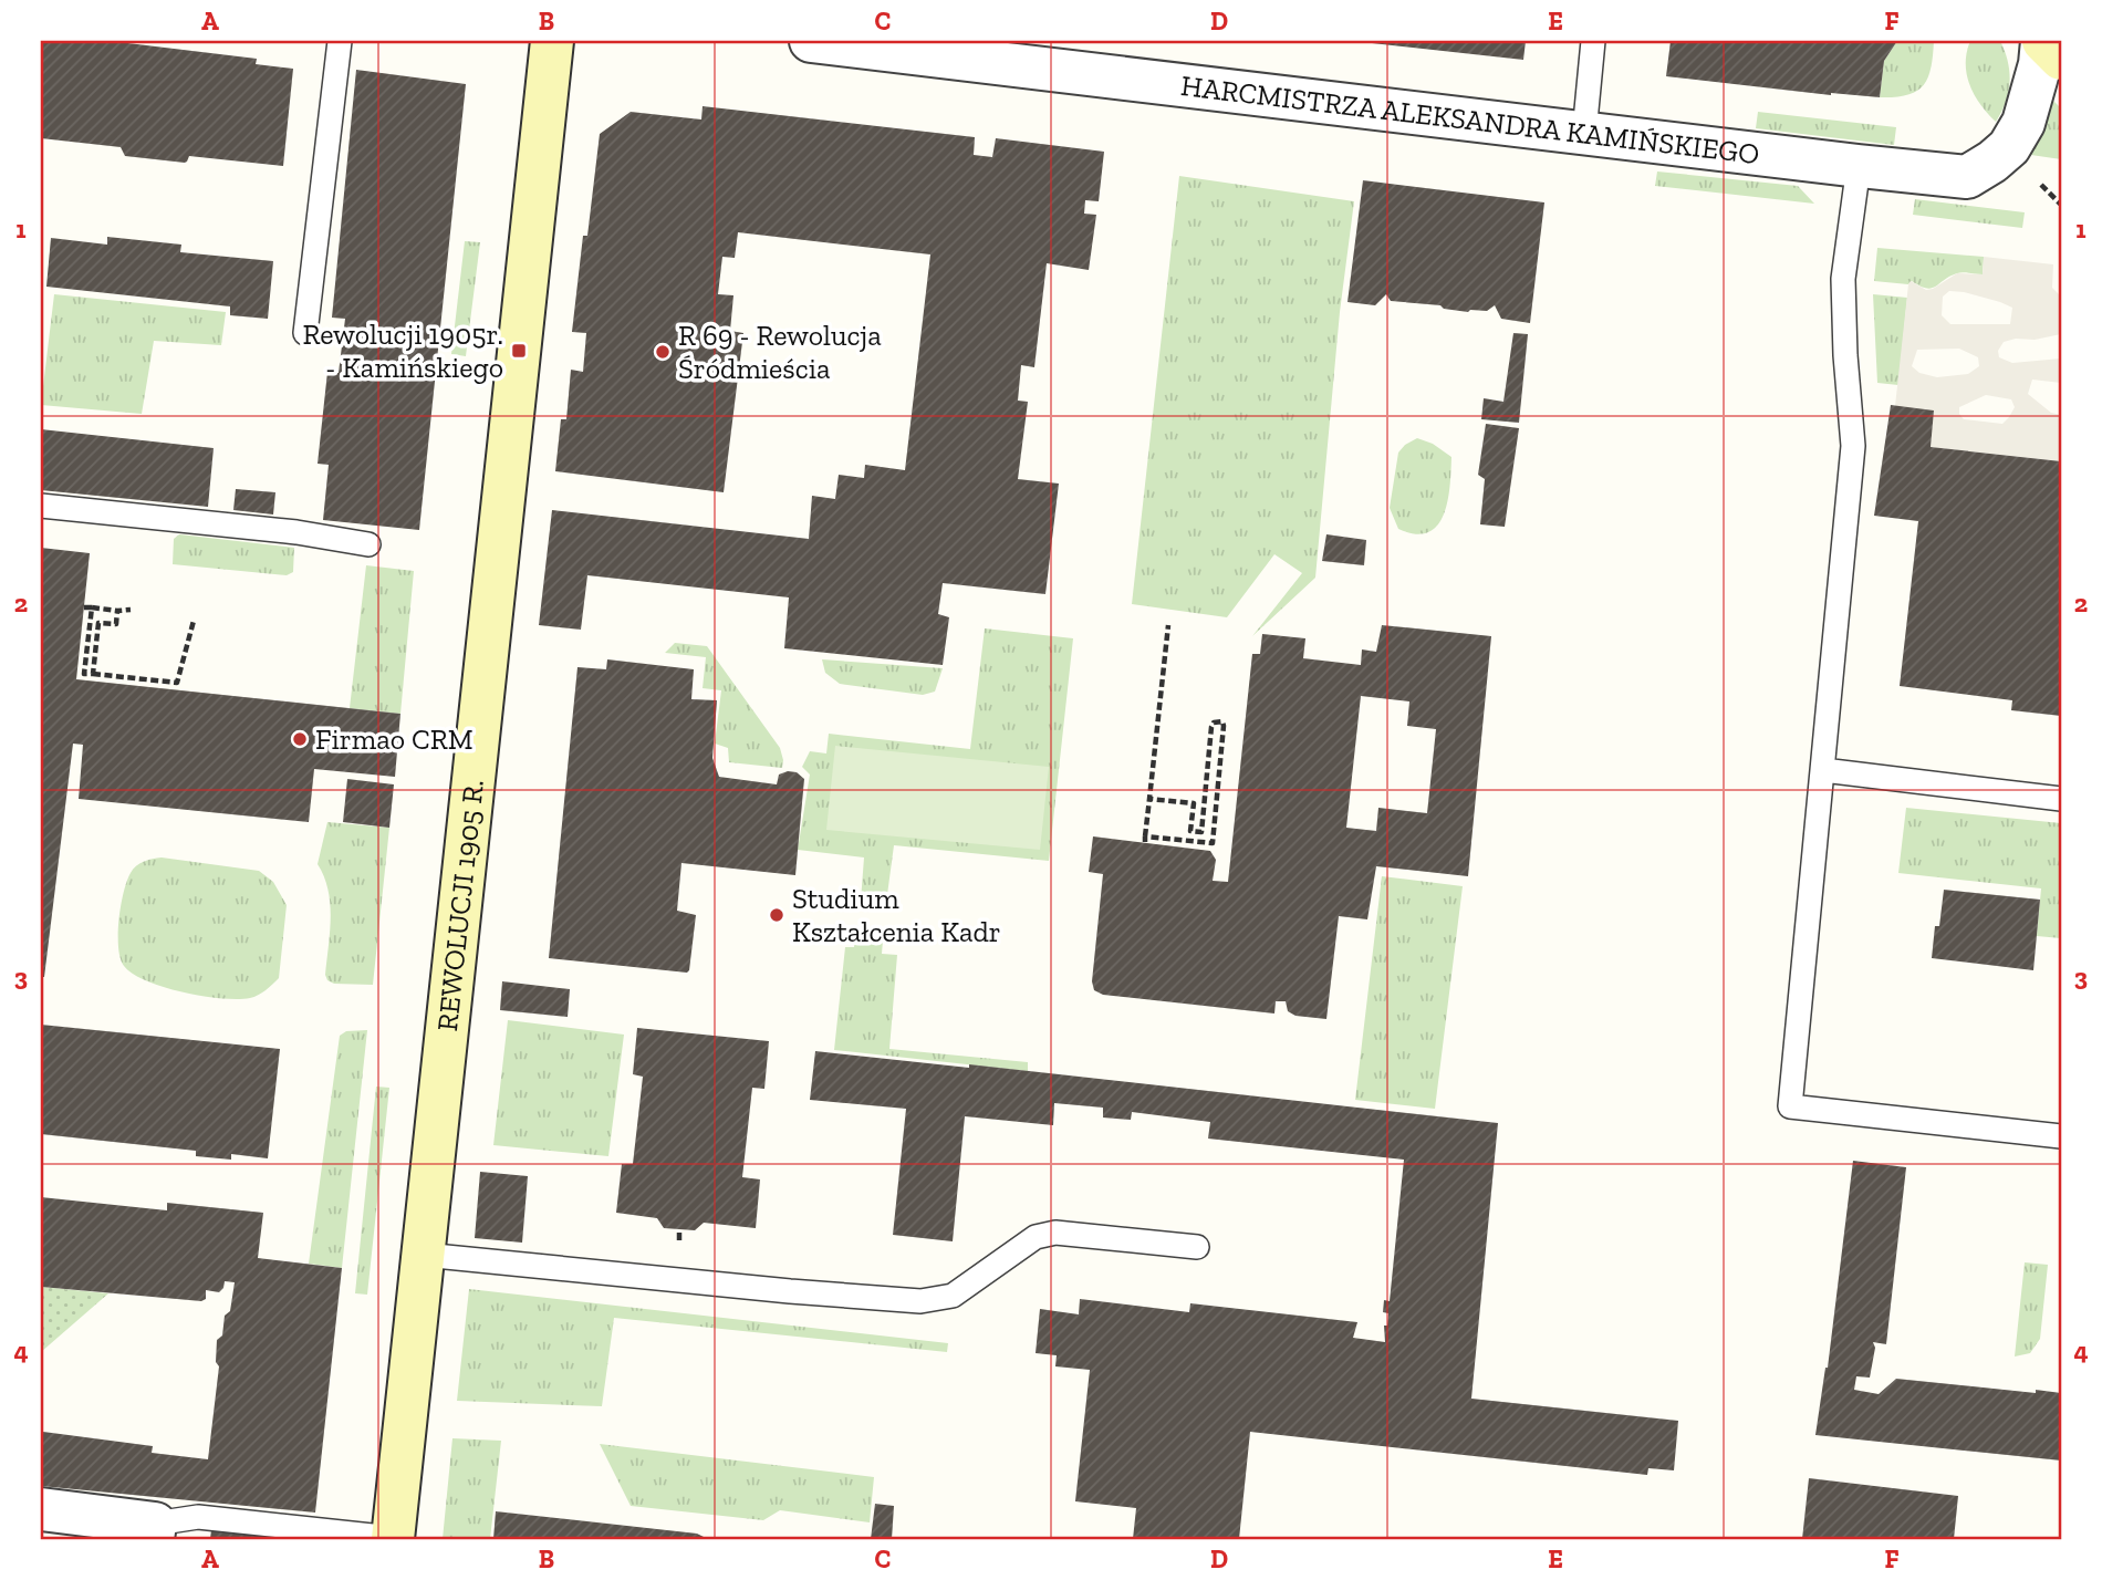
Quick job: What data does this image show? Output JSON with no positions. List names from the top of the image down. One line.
{"streets":{"street":["HARCMISTRZA ALEKSANDRA KAMIŃSKIEGO","REWOLUCJI 1905 R."]},"places":{"transit":["Rewolucji 1905r. - Kamińskiego"],"other":["R 69 - Rewolucja Śródmieścia","Firmao CRM","Studium Kształcenia Kadr"]},"grid":{"columns":["A","B","C","D","E","F"],"rows":["1","2","3","4"]}}
